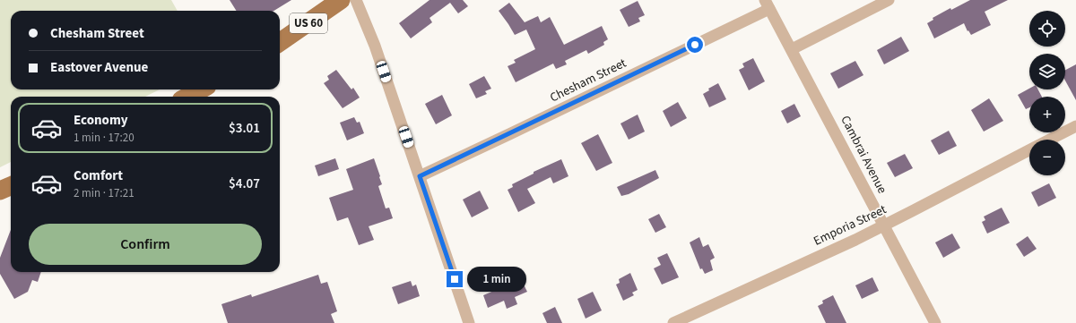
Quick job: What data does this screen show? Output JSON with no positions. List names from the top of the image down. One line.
{"streets":{"main road":["US 60"],"street":["Chesham Street","Cambrai Avenue","Emporia Street"]},"crossings":[["Chesham Street","Cambrai Avenue"],["Cambrai Avenue","Emporia Street"]],"page":{"map_buttons":["+","−"],"banner":["Chesham Street","Eastover Avenue"],"list":[{"name":"Economy","note":"1 min · 17:20","value":"$3.01"},{"name":"Comfort","note":"2 min · 17:21","value":"$4.07"}],"buttons":"Confirm","bubble":"1 min"}}
